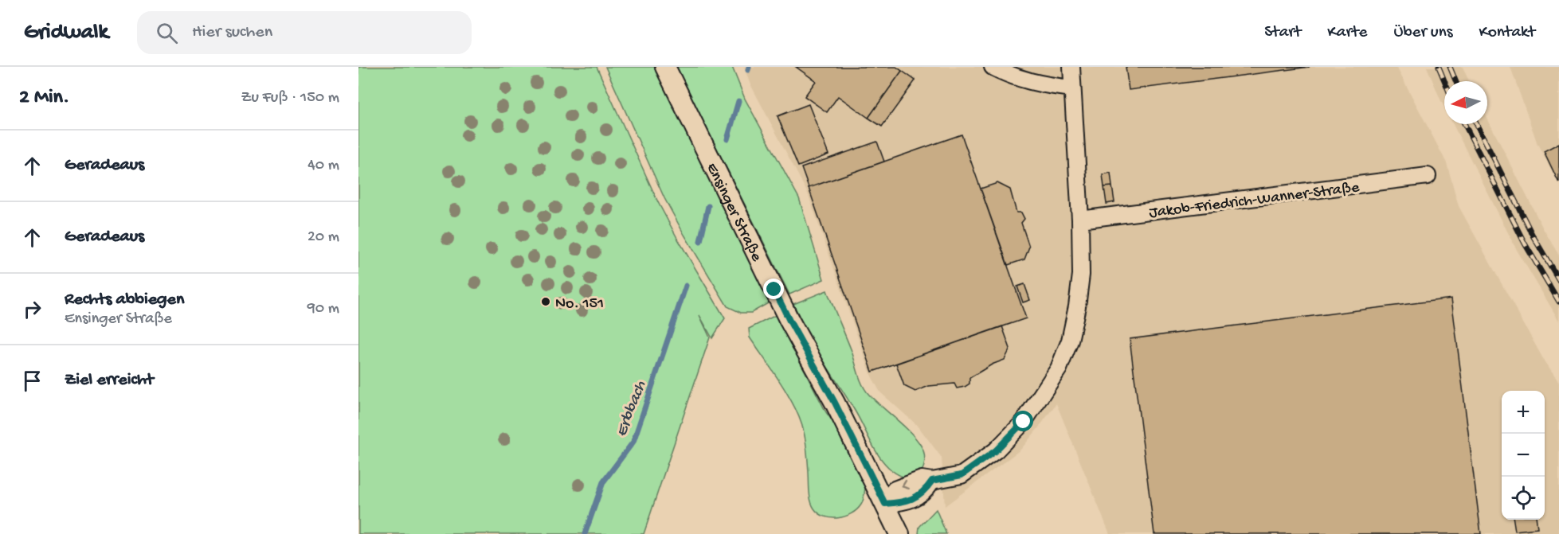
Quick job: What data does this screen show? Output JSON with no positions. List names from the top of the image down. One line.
{"streets":{"street":["Jakob-Friedrich-Wanner-Straße","Ensinger Straße"]},"water":["Erbbach"],"places":["No. 151"],"north":"left","page":{"header":"Gridwalk","search":"Hier suchen","nav":["Start","Karte","Über uns","Kontakt"],"heading":["2 Min.","Zu Fuß · 150 m"],"list":[["Geradeaus","40 m"],["Geradeaus","20 m"],["Rechts abbiegen","Ensinger Straße","90 m"],"Ziel erreicht"],"map_buttons":["+","−"]}}
